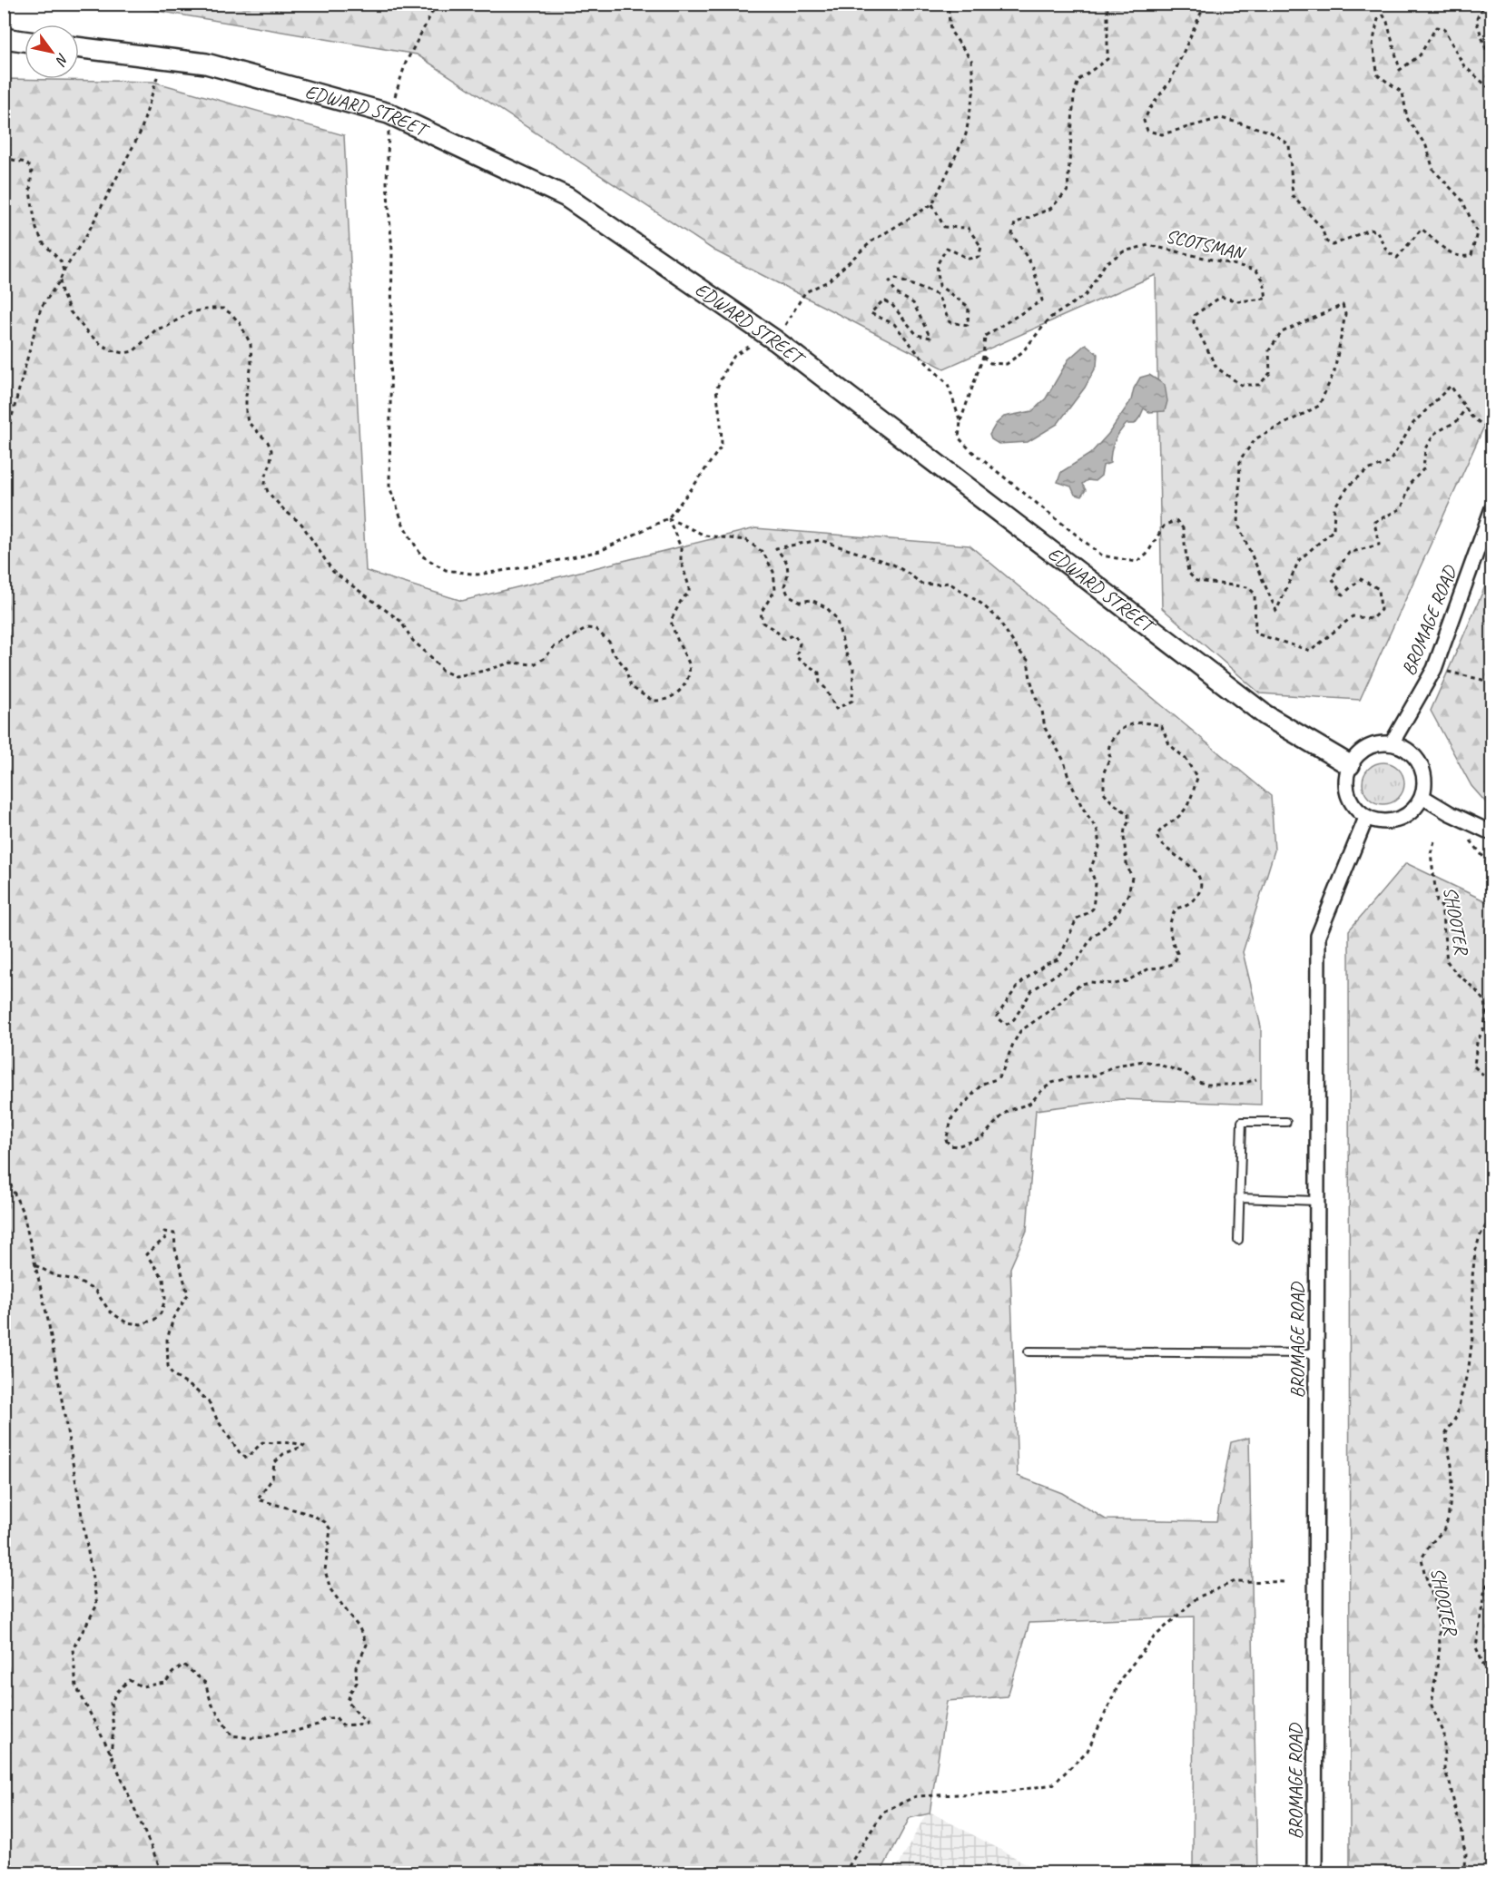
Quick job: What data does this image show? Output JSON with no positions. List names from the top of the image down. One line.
{"streets":{"street":["EDWARD STREET","BROMAGE ROAD"],"path":["SCOTSMAN","SHOOTER"]},"crossings":[["EDWARD STREET","BROMAGE ROAD"]],"north":"bottom right"}
